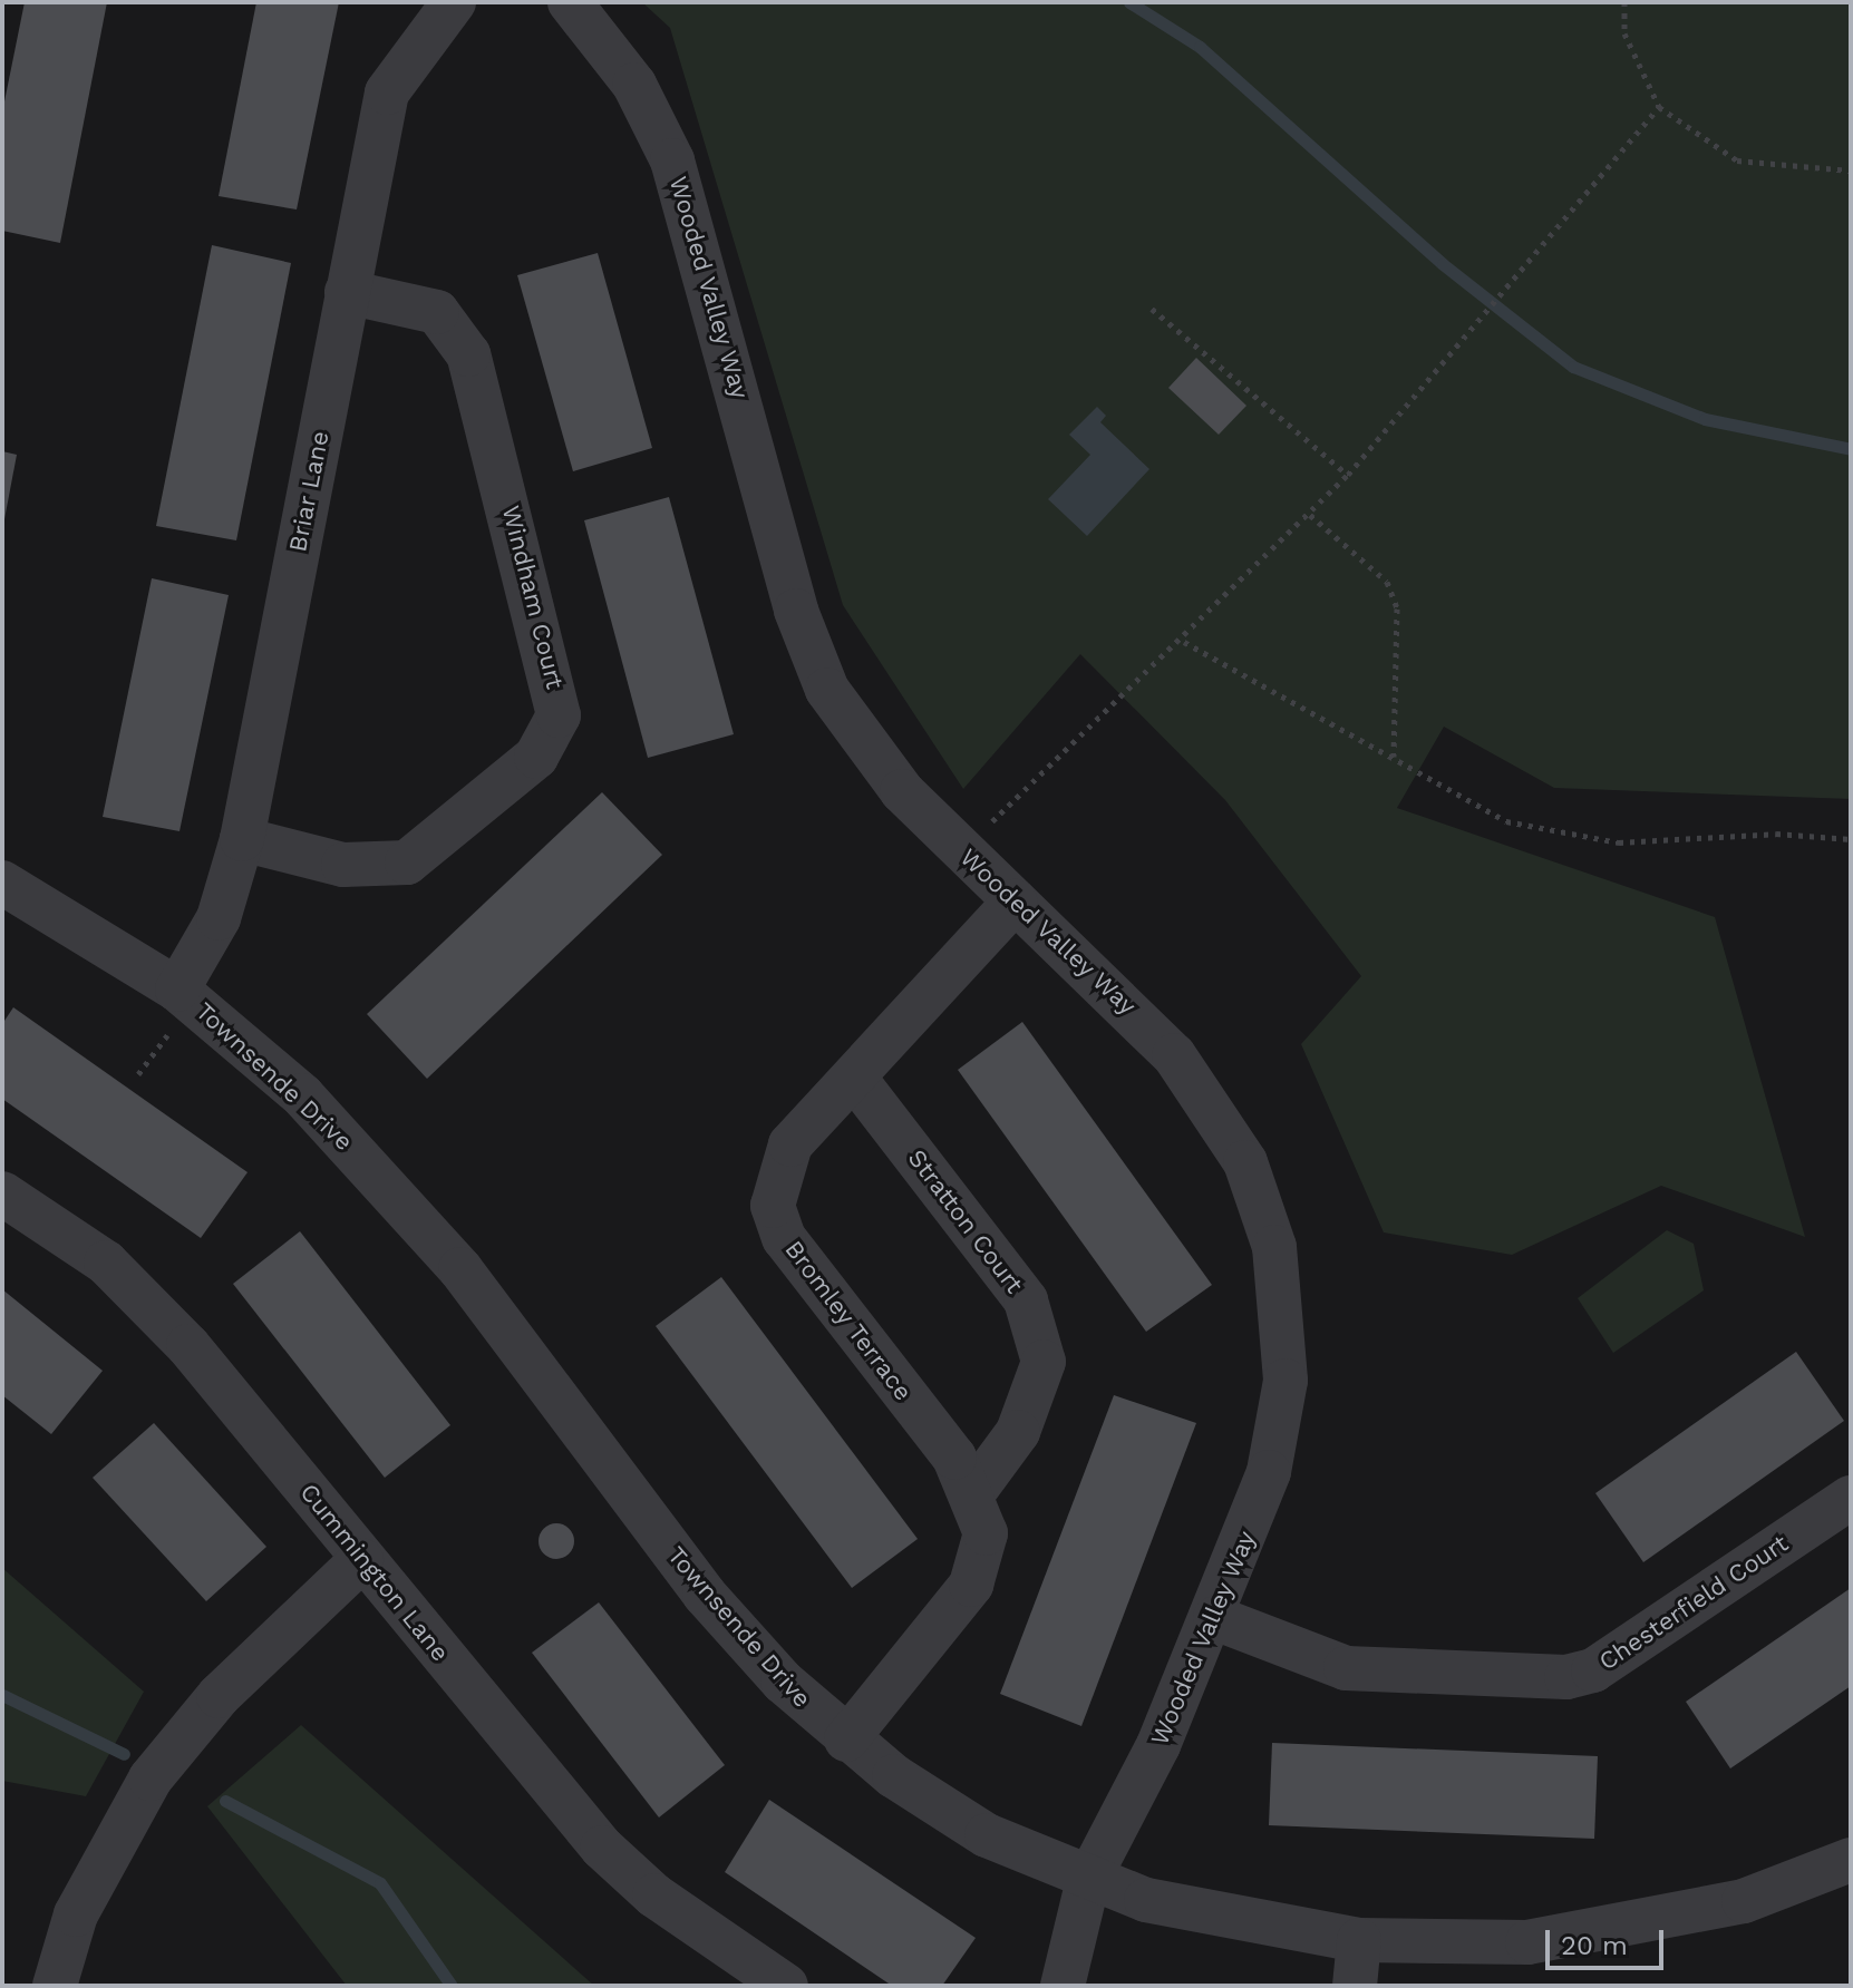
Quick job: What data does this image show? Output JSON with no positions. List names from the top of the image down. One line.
{"streets":{"street":["Wooded Valley Way","Briar Lane","Windham Court","Townsende Drive","Stratton Court","Bromley Terrace","Cummington Lane","Chesterfield Court"]},"crossings":[["Wooded Valley Way","Townsende Drive"],["Wooded Valley Way","Bromley Terrace"],["Wooded Valley Way","Chesterfield Court"],["Briar Lane","Windham Court"],["Briar Lane","Townsende Drive"],["Stratton Court","Bromley Terrace"]],"scale_bar":"20 m"}
